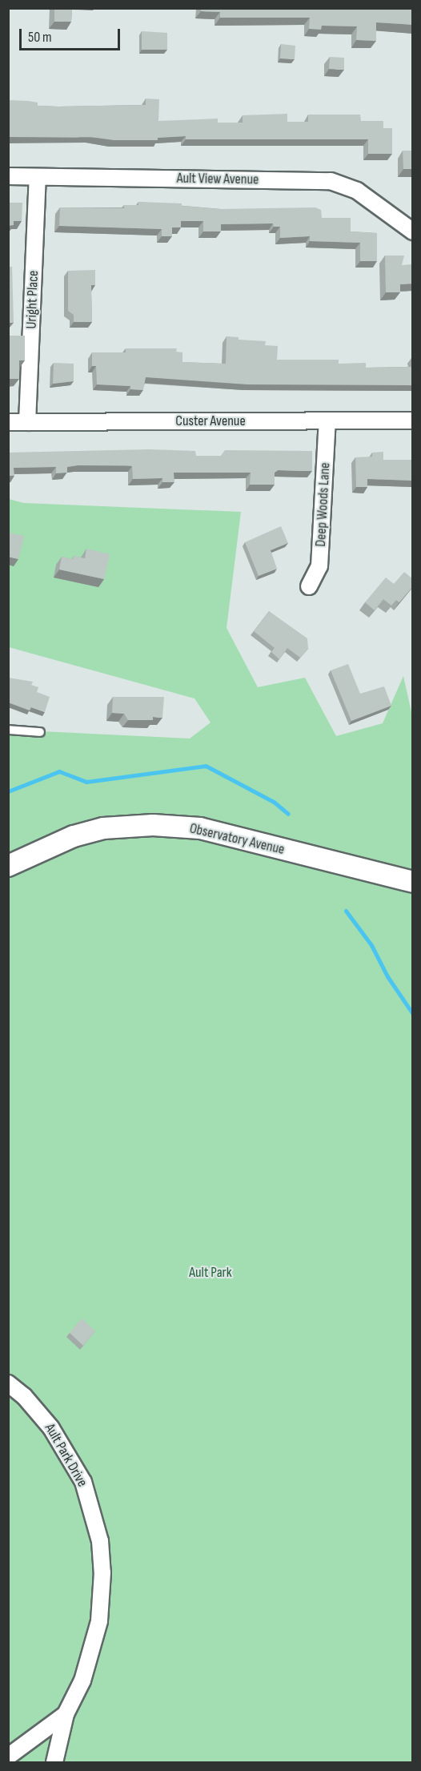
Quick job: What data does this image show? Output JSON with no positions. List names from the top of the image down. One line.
{"streets":{"street":["Ault View Avenue","Uright Place","Custer Avenue","Deep Woods Lane","Observatory Avenue","Ault Park Drive"]},"crossings":[["Ault View Avenue","Uright Place"],["Uright Place","Custer Avenue"],["Custer Avenue","Deep Woods Lane"]],"parks":["Ault Park"],"scale_bar":"50 m"}
